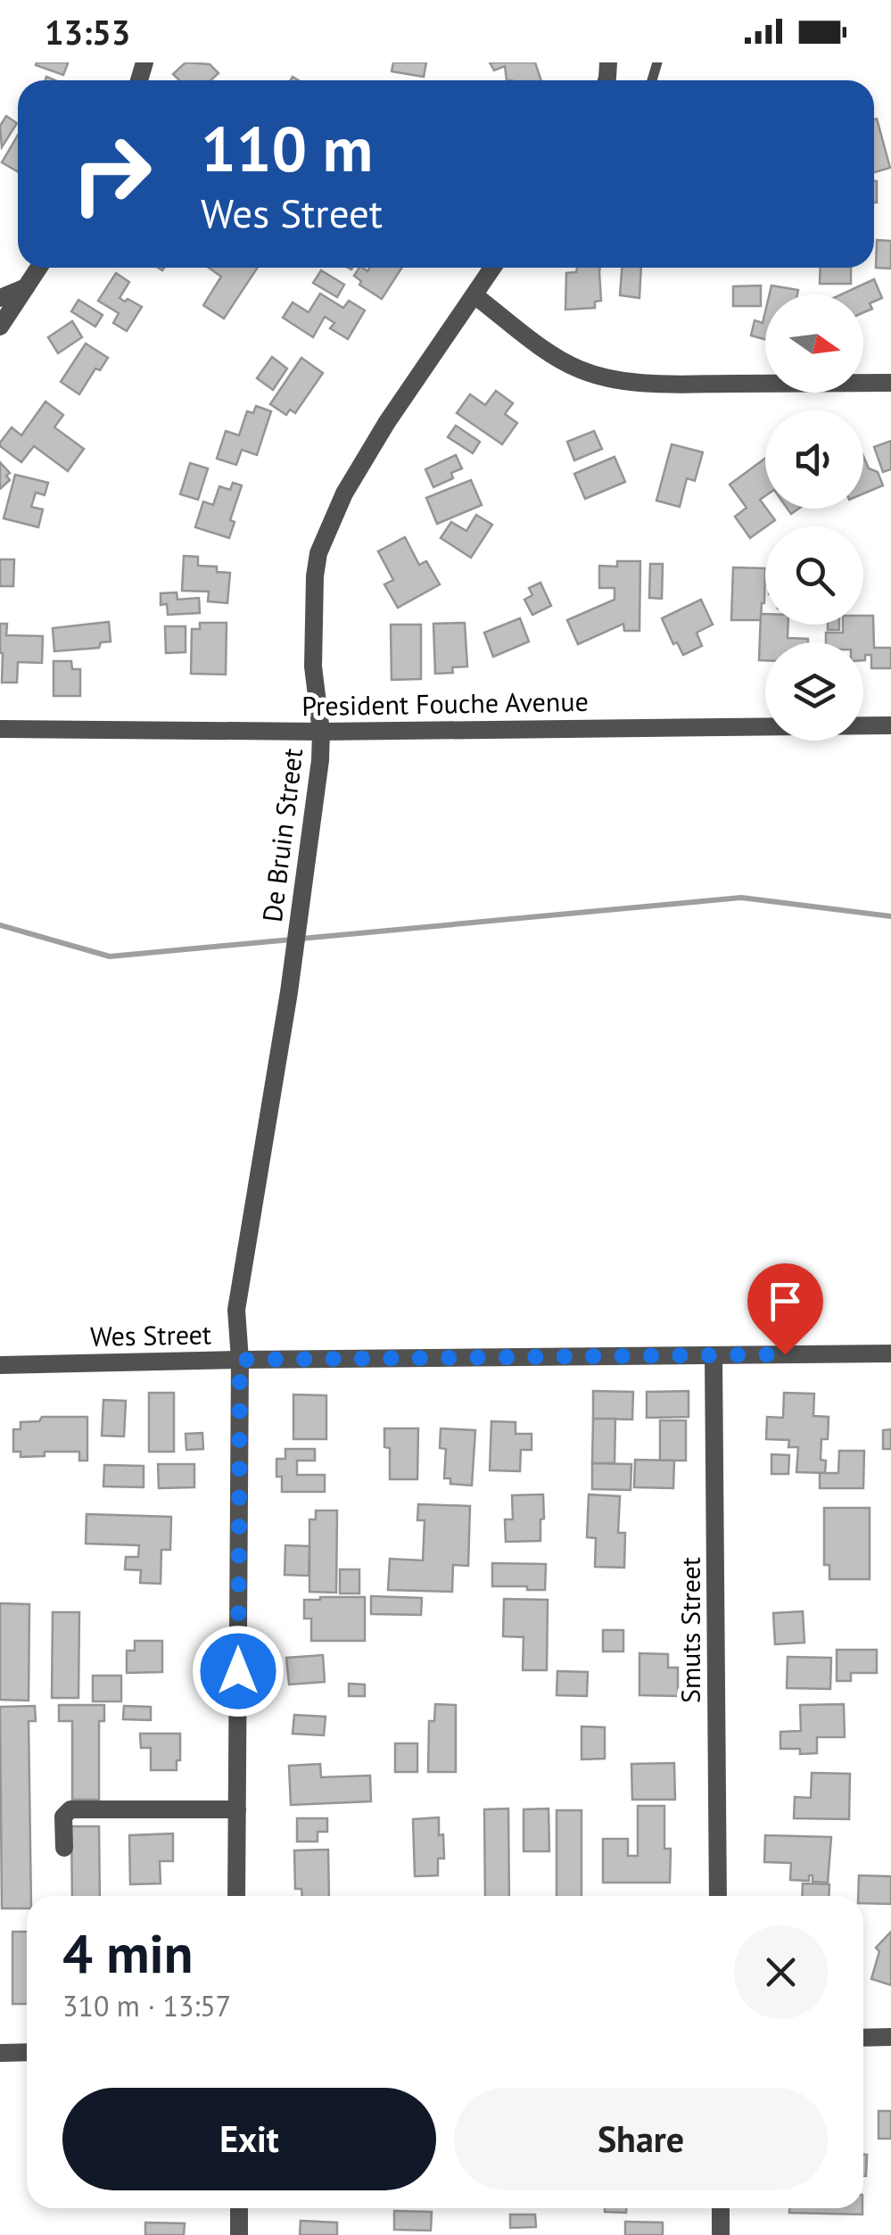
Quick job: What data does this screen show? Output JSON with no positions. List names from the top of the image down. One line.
{"streets":{"street":["President Fouche Avenue","De Bruin Street","Wes Street","Smuts Street"]},"crossings":[["President Fouche Avenue","De Bruin Street"],["De Bruin Street","Wes Street"],["Wes Street","Smuts Street"]],"north":"right","page":{"status":"13:53","turn":["110 m","Wes Street"],"heading":["4 min","310 m · 13:57"],"buttons":["Exit","Share"]}}
